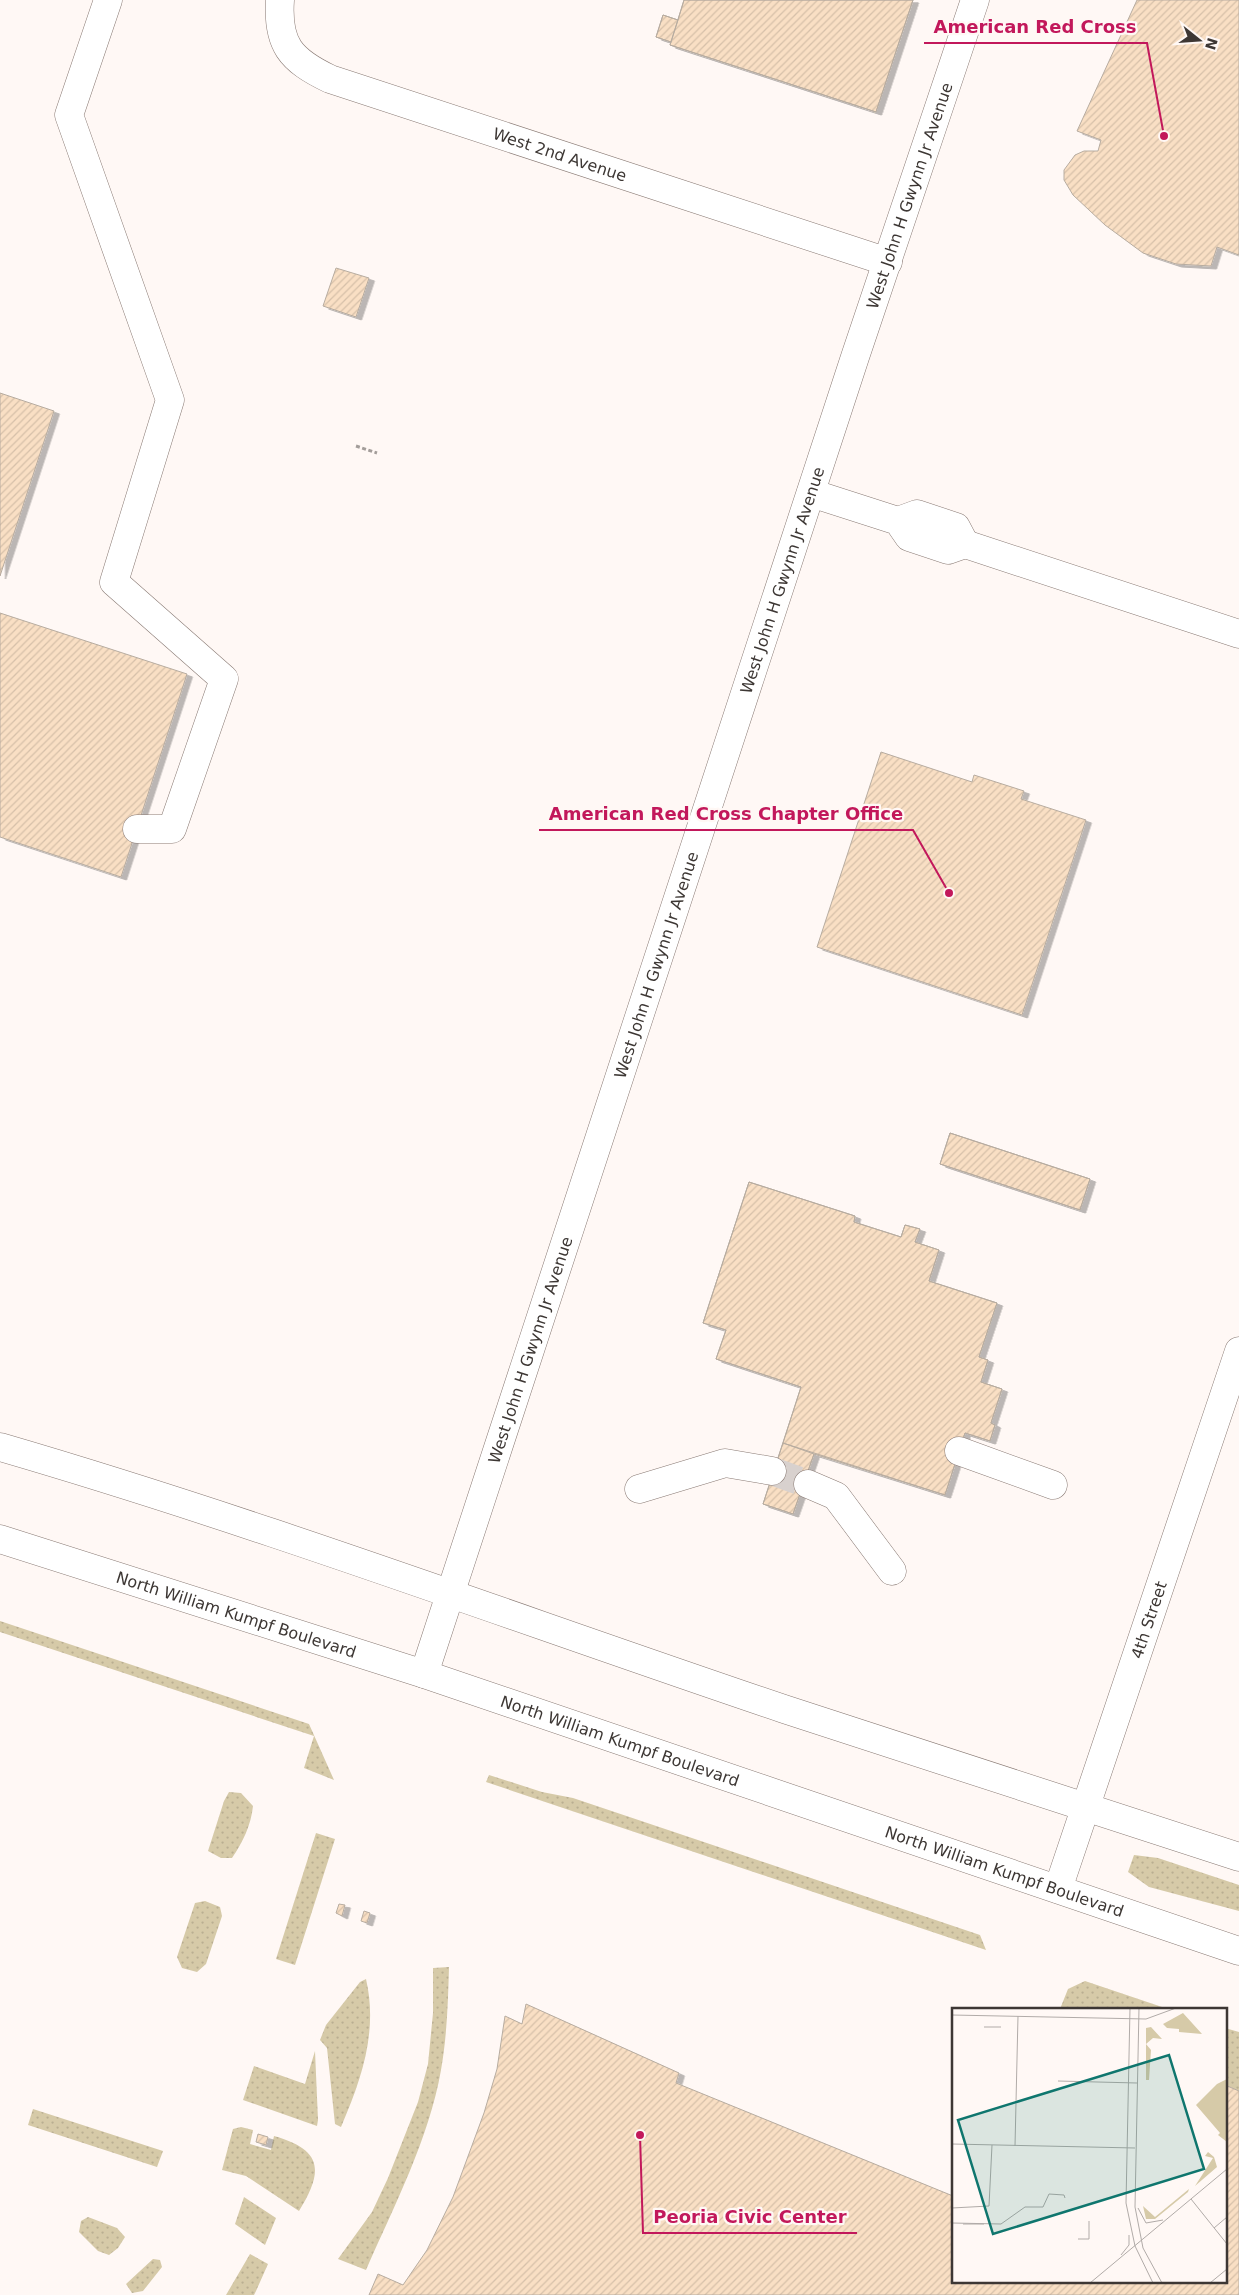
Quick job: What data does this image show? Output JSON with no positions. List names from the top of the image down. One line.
{"streets":{"main road":["West 2nd Avenue","West John H Gwynn Jr Avenue","North William Kumpf Boulevard","4th Street"]},"crossings":[["West 2nd Avenue","West John H Gwynn Jr Avenue"],["West John H Gwynn Jr Avenue","North William Kumpf Boulevard"],["North William Kumpf Boulevard","4th Street"]],"places":["American Red Cross","American Red Cross Chapter Office","Peoria Civic Center"],"north":"right"}
